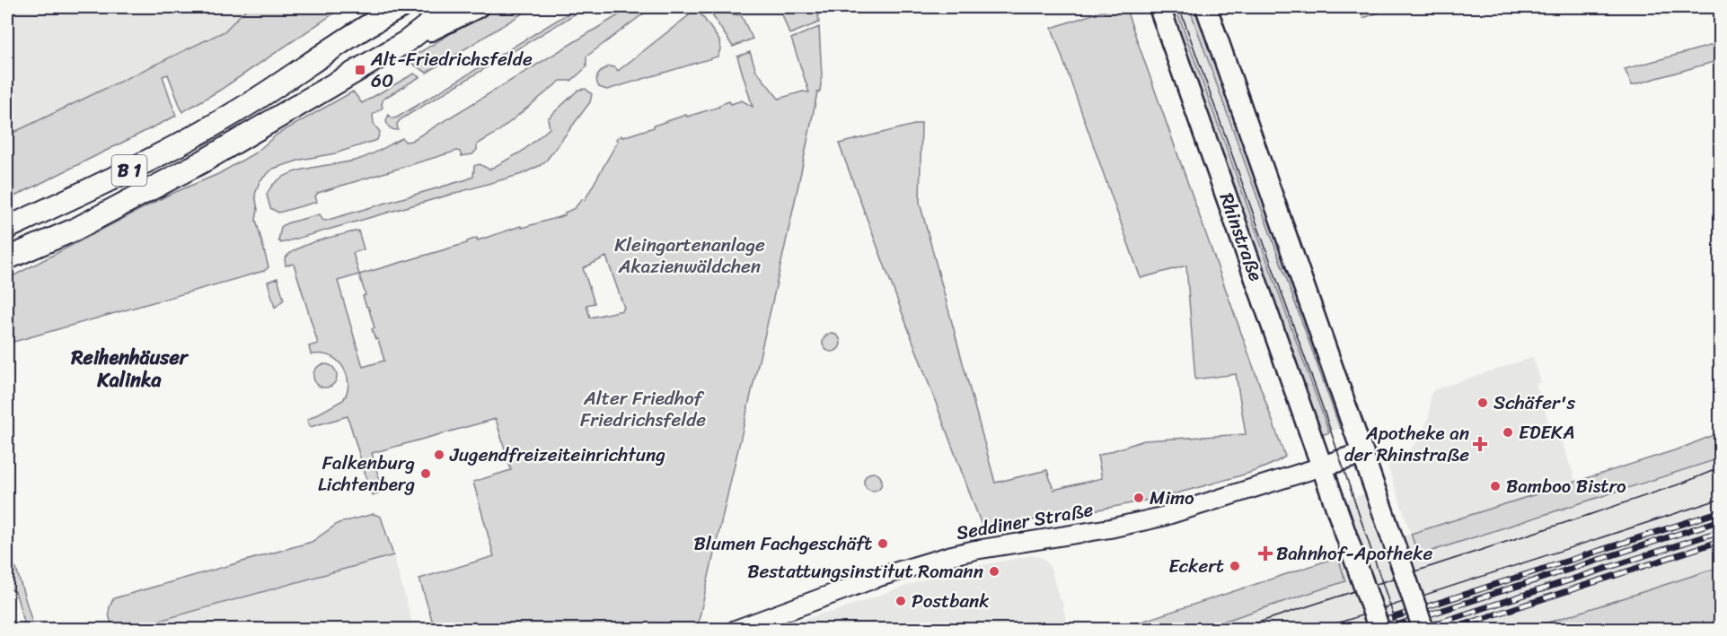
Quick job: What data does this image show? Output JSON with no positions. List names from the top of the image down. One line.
{"streets":{"main road":["B 1","Rhinstraße"],"street":["Seddiner Straße"]},"crossings":[["Rhinstraße","Seddiner Straße"]],"districts":["Reihenhäuser Kalinka"],"parks":["Kleingartenanlage Akazienwäldchen","Alter Friedhof Friedrichsfelde"],"places":{"transit":["Alt-Friedrichsfelde 60"],"other":["Schäfer's","EDEKA","Jugendfreizeiteinrichtung","Falkenburg Lichtenberg","Bamboo Bistro","Mimo","Blumen Fachgeschäft","Eckert","Bestattungsinstitut Romann","Postbank"],"health":["Apotheke an der Rhinstraße","Bahnhof-Apotheke"]}}
